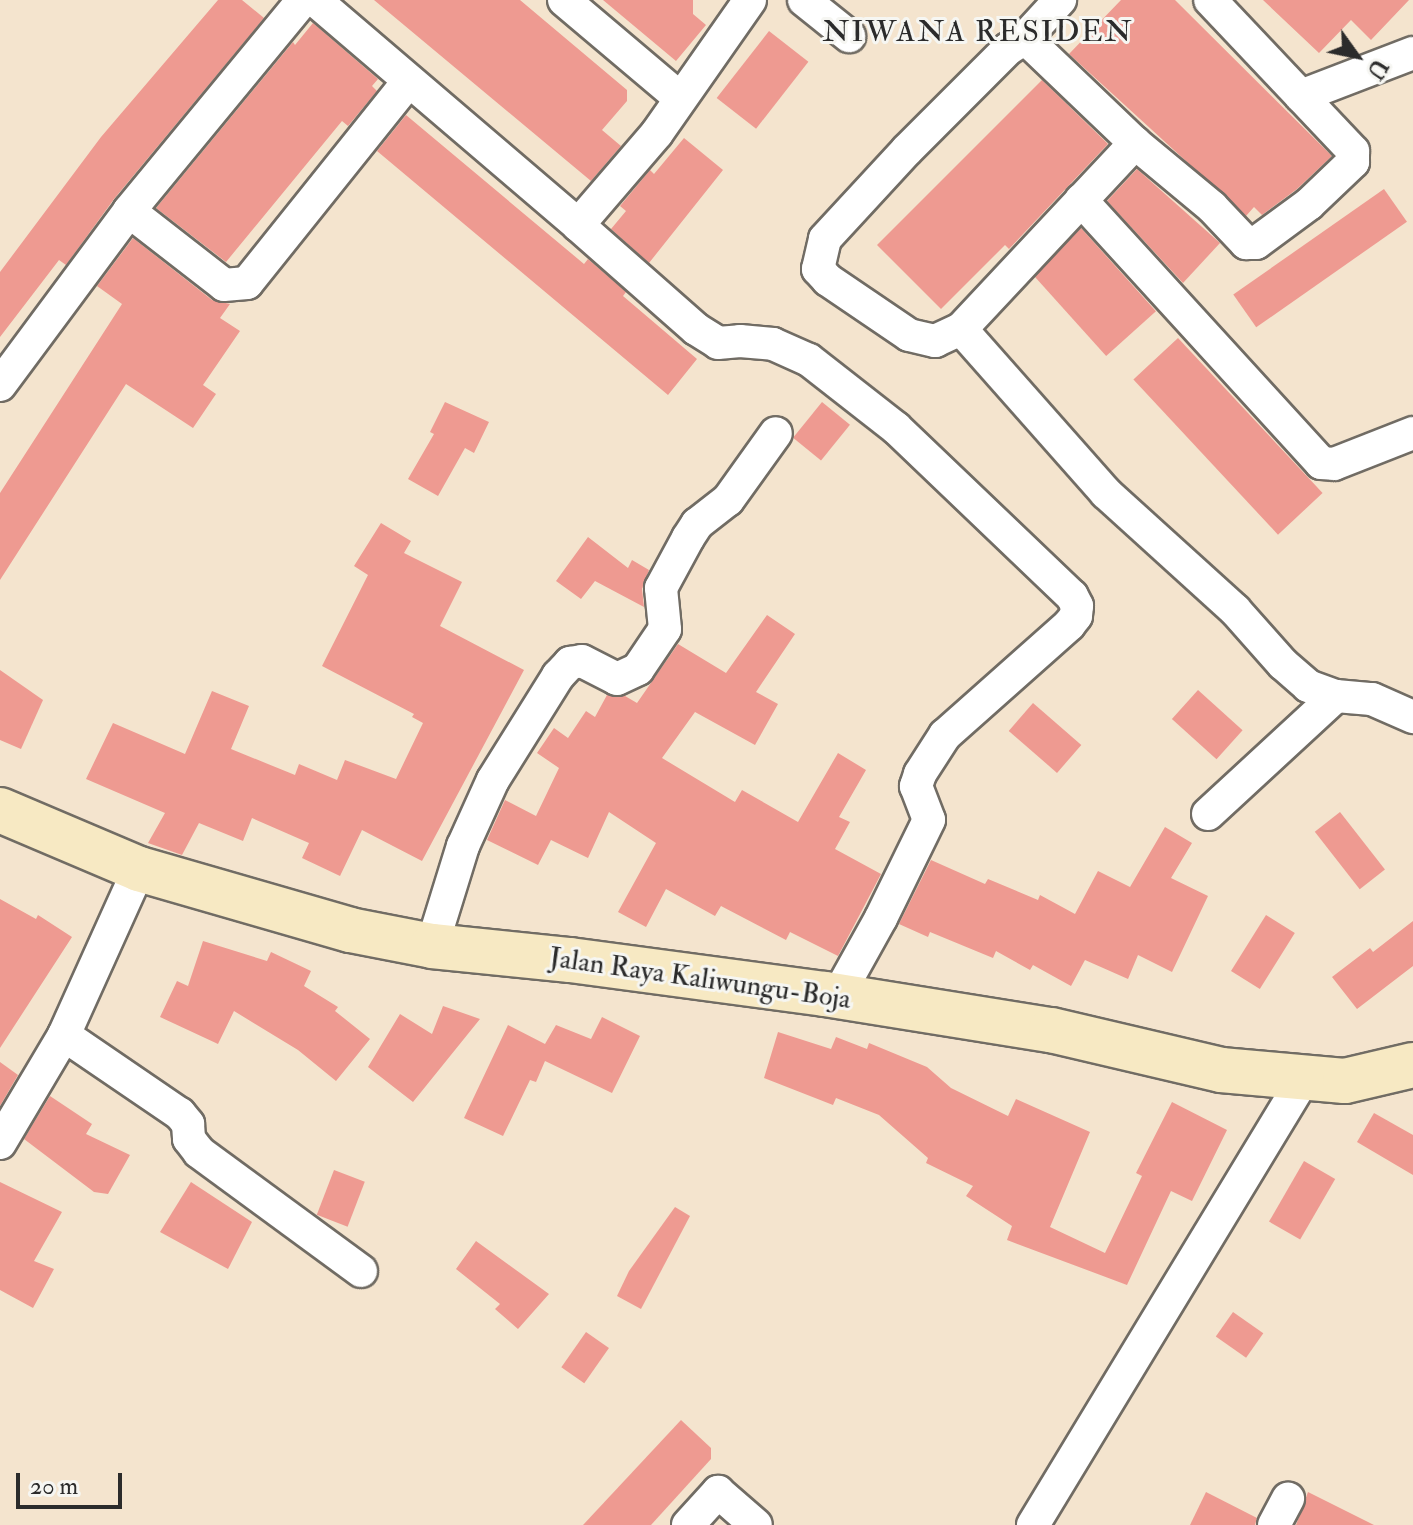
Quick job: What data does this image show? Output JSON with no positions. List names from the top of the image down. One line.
{"streets":{"main road":["Jalan Raya Kaliwungu-Boja"]},"districts":["NIWANA RESIDEN"],"scale_bar":"20 m","north":"bottom right"}
